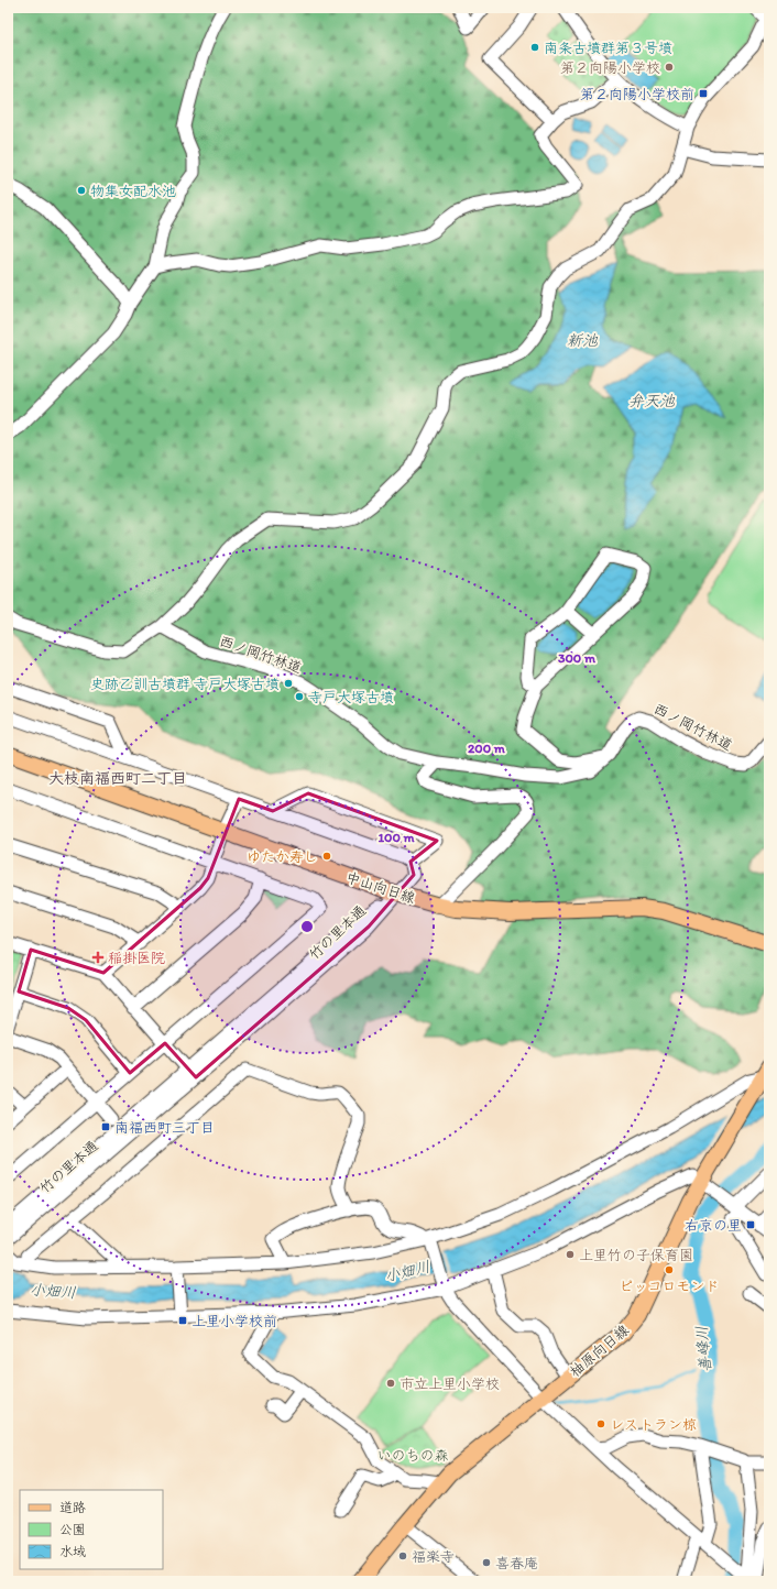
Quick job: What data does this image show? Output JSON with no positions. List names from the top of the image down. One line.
{"streets":{"main road":["中山向日線","柚原向日線"],"street":["西ノ岡竹林道","竹の里本通"]},"crossings":[["中山向日線","竹の里本通"]],"districts":["大枝南福西町二丁目"],"water":["新池","弁天池","小畑川","善峰川"],"parks":["いのちの森"],"places":{"other":["南条古墳群第３号墳","第２向陽小学校","物集女配水池","史跡乙訓古墳群 寺戸大塚古墳","寺戸大塚古墳","ゆたか寿し","上里竹の子保育園","ピッコロモンド","市立上里小学校","レストラン椋","福楽寺","喜春庵"],"transit":["第２向陽小学校前","南福西町三丁目","右京の里","上里小学校前"],"health":["稲掛医院"]},"legend":["道路","公園","水域"],"rings":["300 m","200 m","100 m"]}
